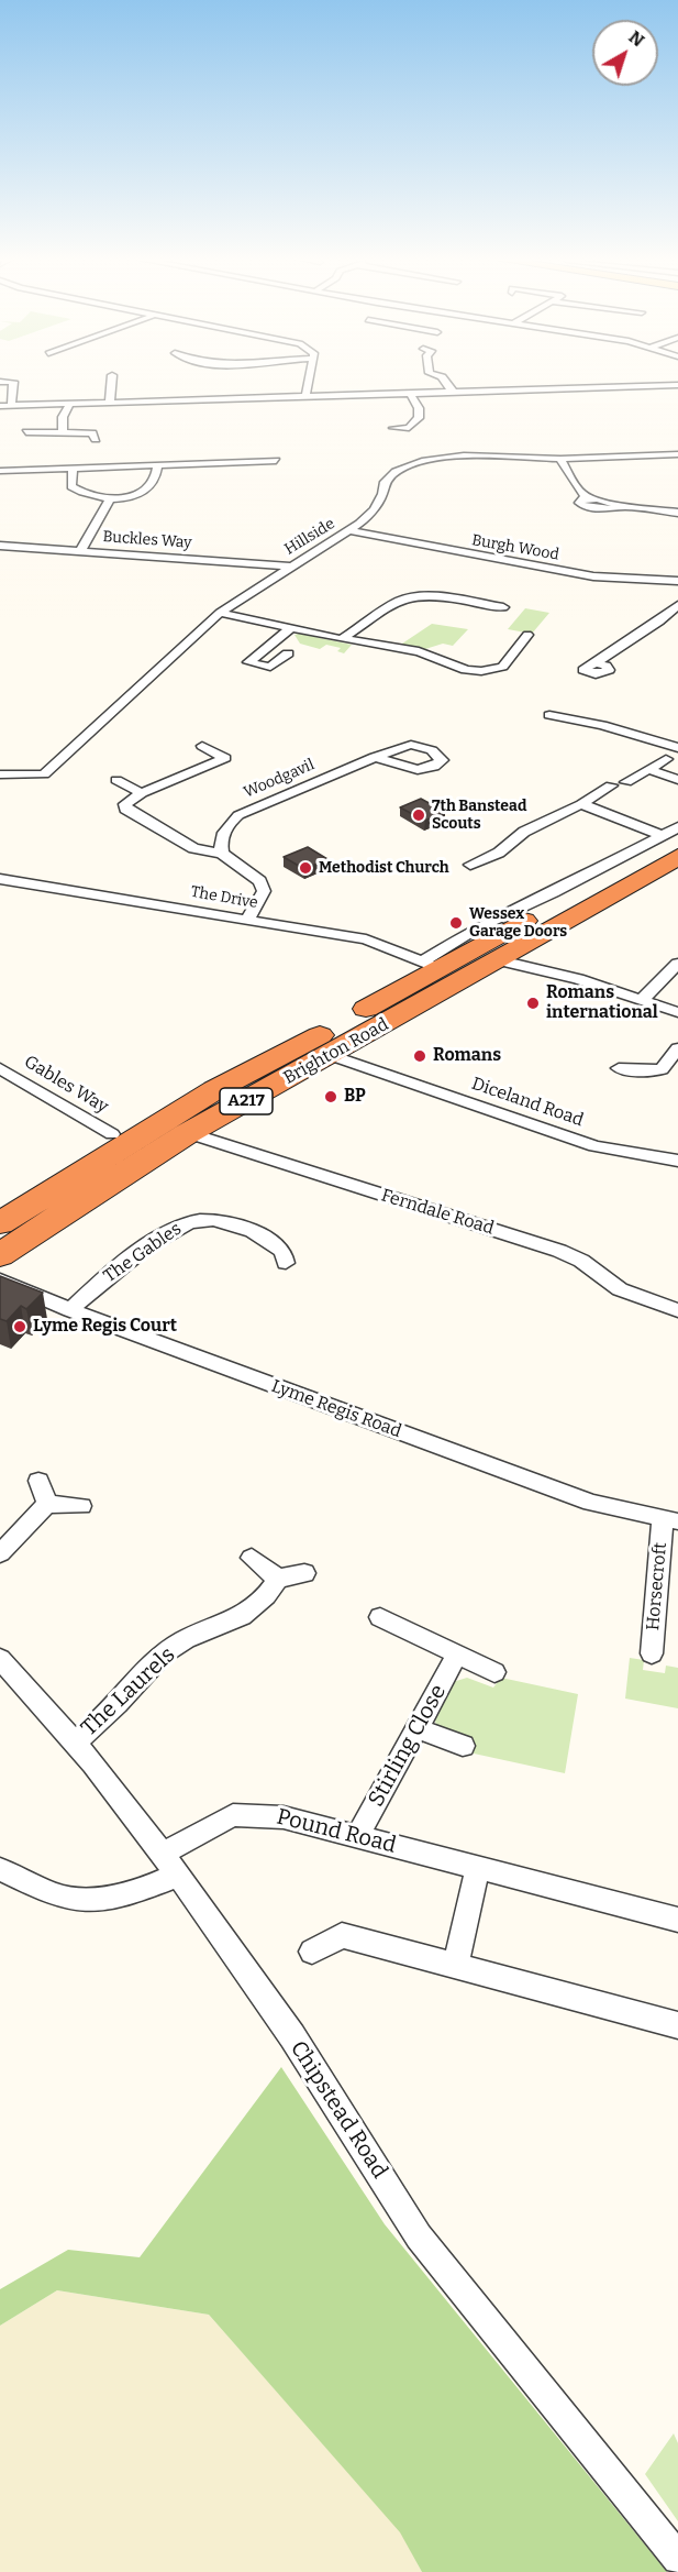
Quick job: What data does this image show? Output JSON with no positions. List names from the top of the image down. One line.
{"streets":{"highway":["Brighton Road","A217"],"street":["Hillside","Buckles Way","Burgh Wood","Woodgavil","The Drive","Gables Way","Diceland Road","Ferndale Road","The Gables","Lyme Regis Road","Horsecroft","The Laurels","Stirling Close","Pound Road","Chipstead Road"]},"crossings":[["Hillside","Buckles Way"],["Hillside","Burgh Wood"],["The Drive","Brighton Road"],["Brighton Road","Diceland Road"],["Brighton Road","Ferndale Road"],["The Gables","Lyme Regis Road"],["Lyme Regis Road","Horsecroft"],["The Laurels","Chipstead Road"],["Stirling Close","Pound Road"],["Pound Road","Chipstead Road"]],"places":["7th Banstead Scouts","Methodist Church","Wessex Garage Doors","Romans international","Romans","BP","Lyme Regis Court"],"north":"top right"}
